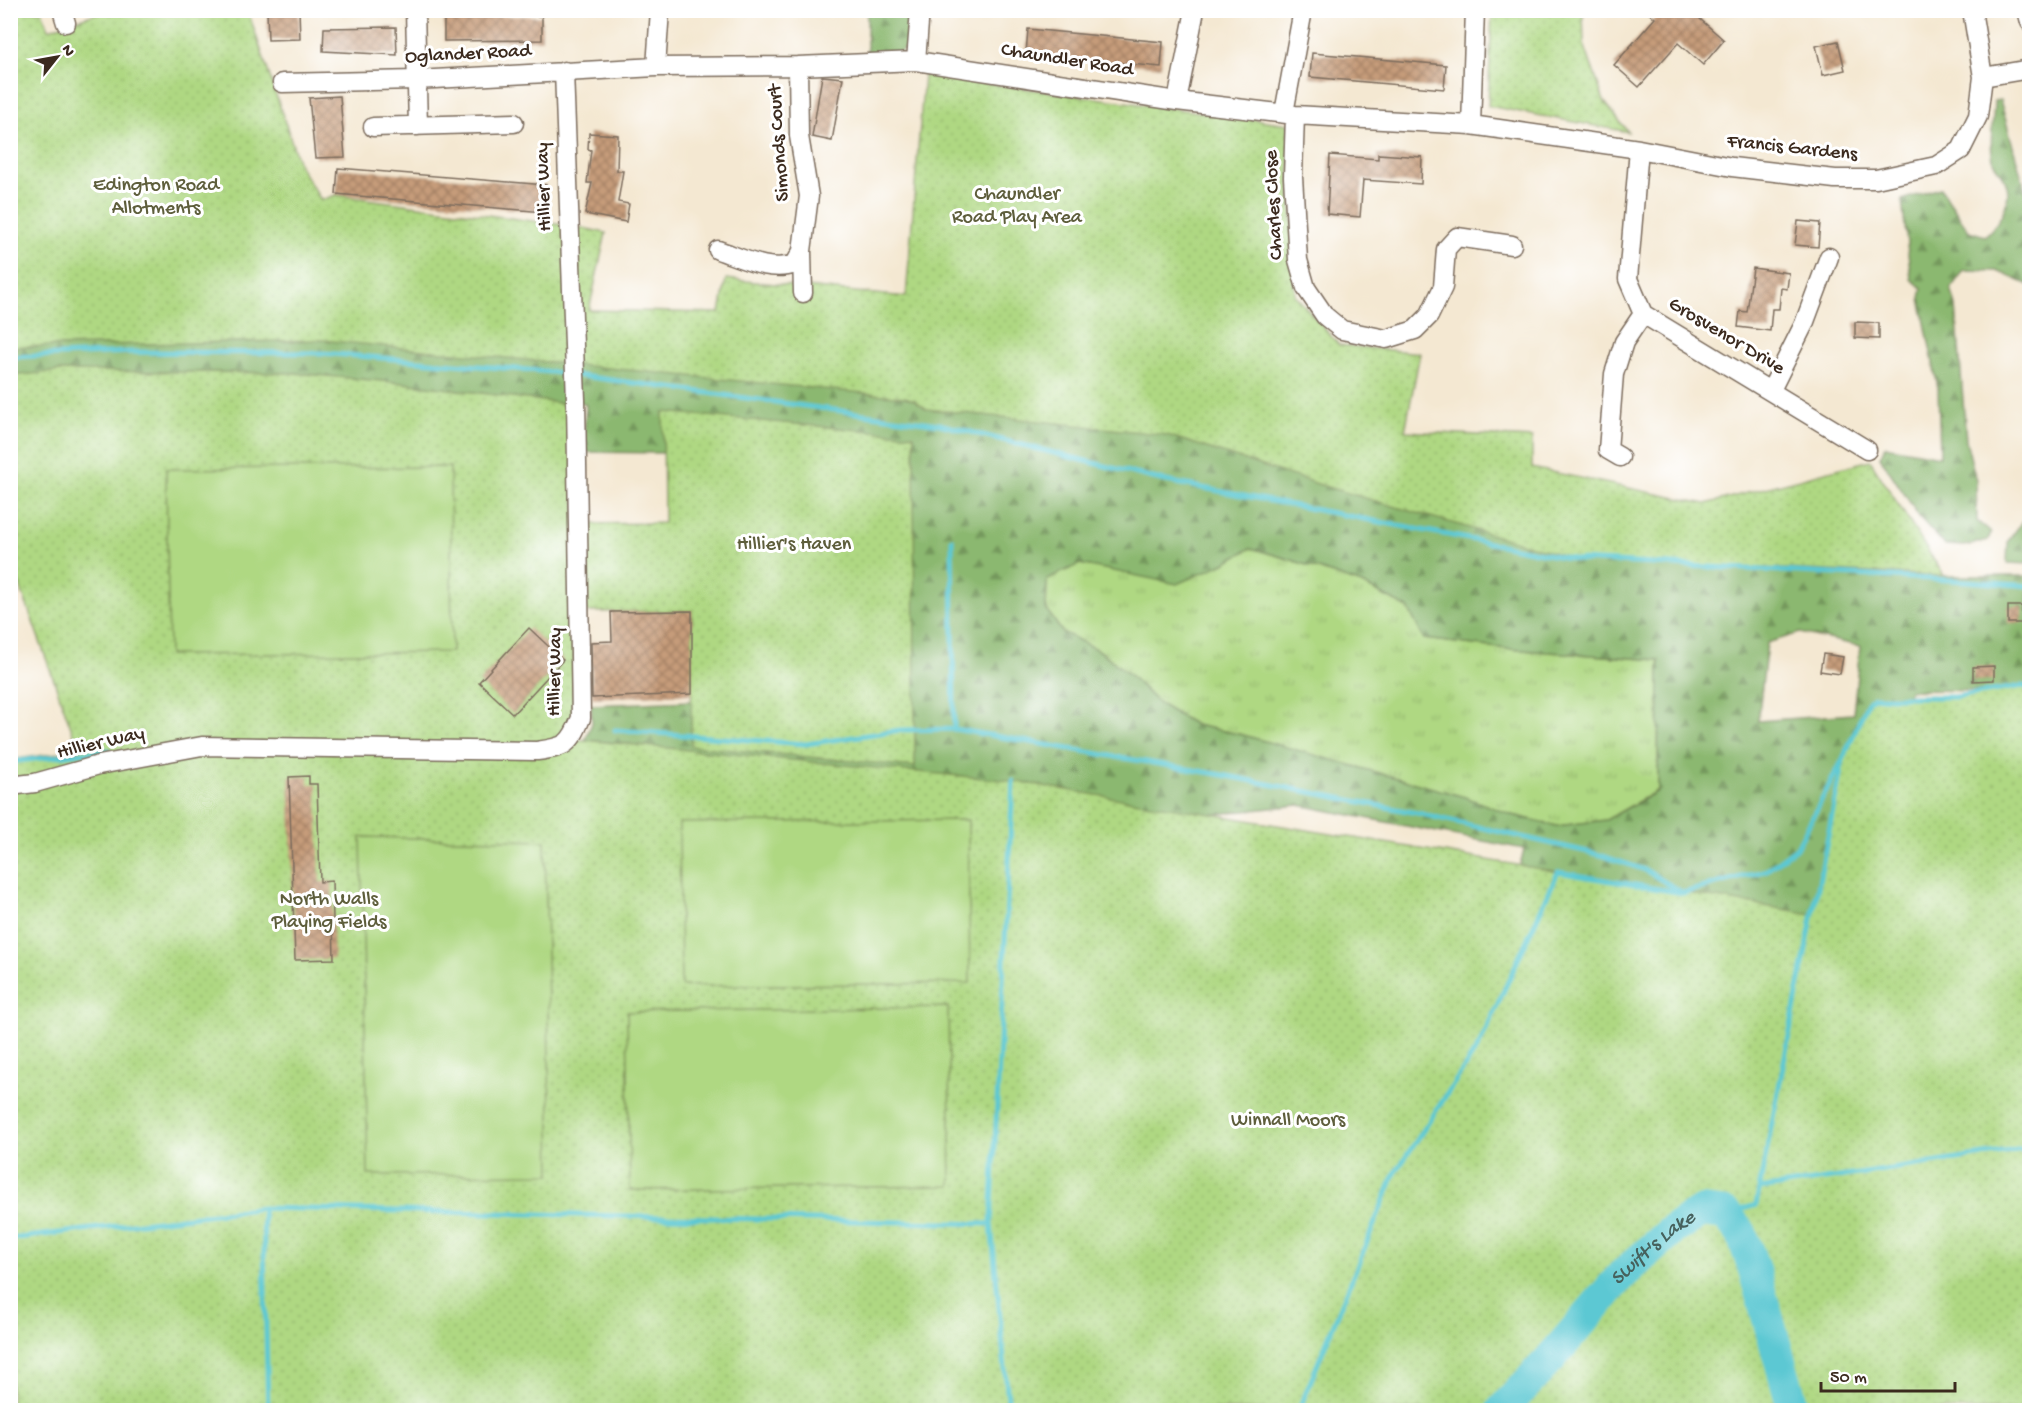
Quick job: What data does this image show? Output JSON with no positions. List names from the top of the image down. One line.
{"streets":{"street":["Oglander Road","Chaundler Road","Simonds Court","Francis Gardens","Hillier Way","Charles Close","Grosvenor Drive"]},"crossings":[["Oglander Road","Chaundler Road"],["Oglander Road","Hillier Way"],["Chaundler Road","Simonds Court"],["Chaundler Road","Francis Gardens"],["Chaundler Road","Charles Close"],["Francis Gardens","Grosvenor Drive"]],"water":["Swift's Lake"],"parks":["Edington Road Allotments","Chaundler Road Play Area","Hillier's Haven","North Walls Playing Fields","Winnall Moors"],"scale_bar":"50 m","north":"top right"}
